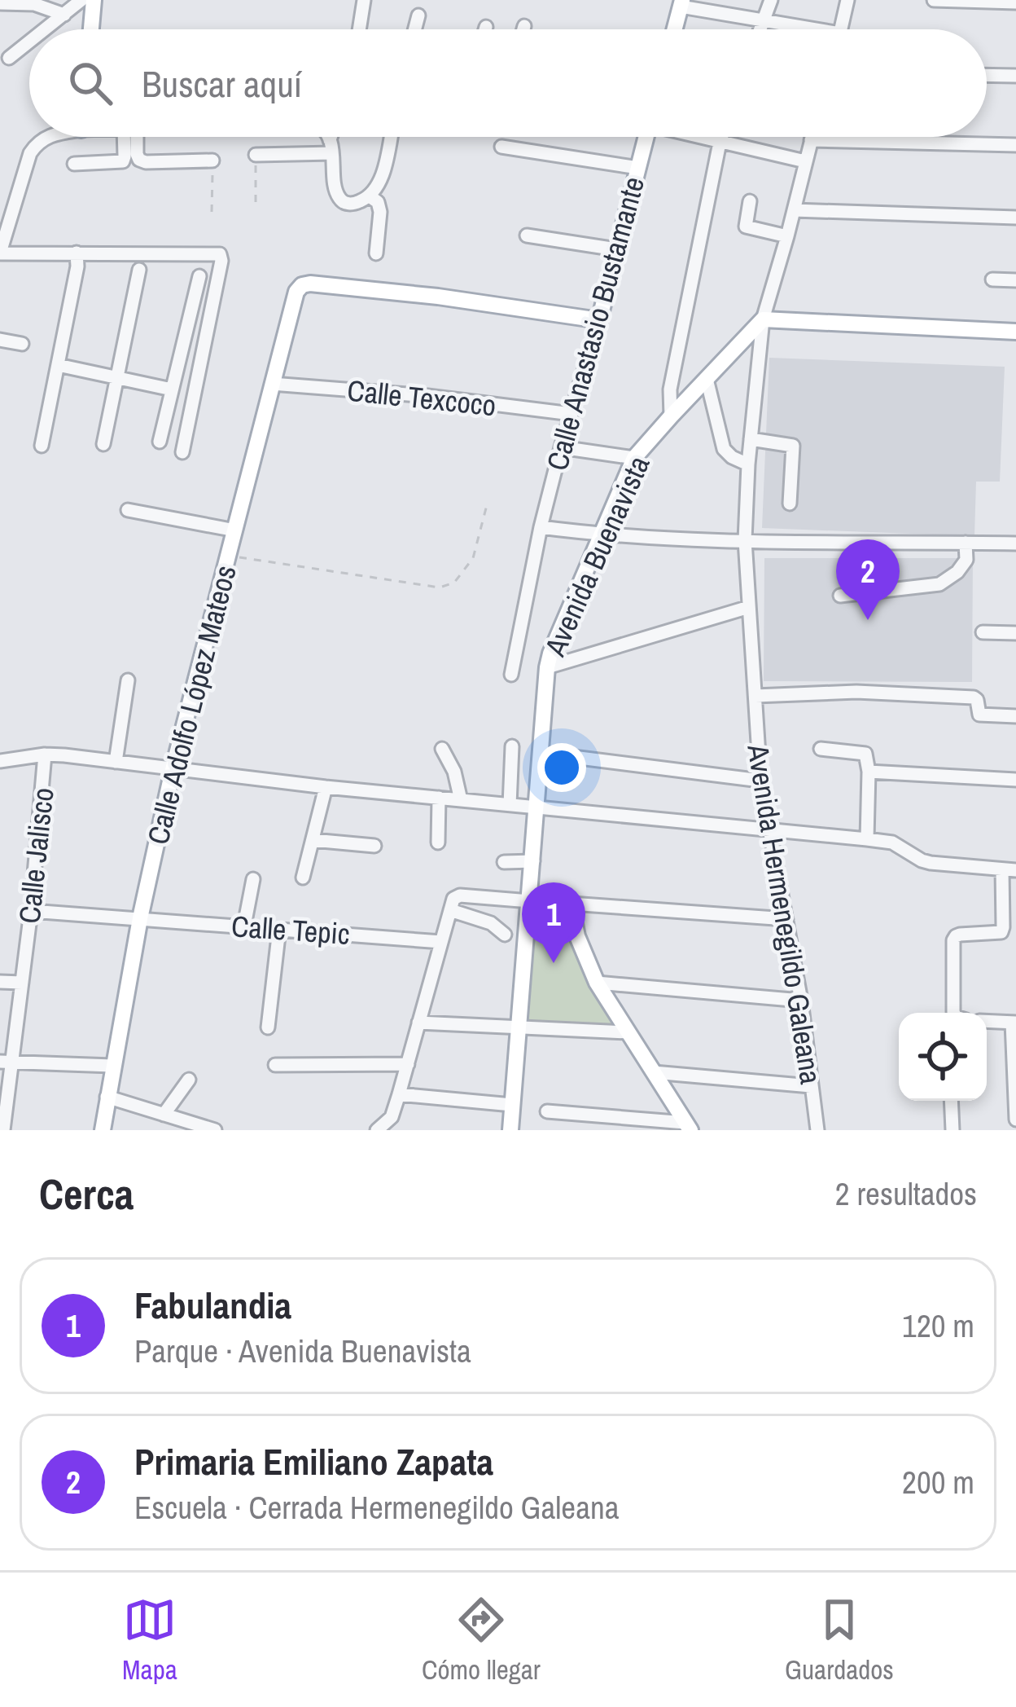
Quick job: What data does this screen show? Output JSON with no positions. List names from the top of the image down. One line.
{"streets":{"main road":["Calle Anastasio Bustamante","Avenida Buenavista","Calle Adolfo López Mateos"],"street":["Calle Texcoco","Calle Jalisco","Avenida Hermenegildo Galeana","Calle Tepic"]},"crossings":[["Calle Anastasio Bustamante","Calle Texcoco"],["Calle Anastasio Bustamante","Calle Adolfo López Mateos"],["Calle Texcoco","Calle Adolfo López Mateos"],["Avenida Buenavista","Avenida Hermenegildo Galeana"],["Calle Adolfo López Mateos","Calle Tepic"],["Calle Jalisco","Calle Tepic"]],"page":{"search":"Buscar aquí","pins":["2","1"],"heading":["Cerca","2 resultados"],"list":[{"mark":"1","name":"Fabulandia","note":"Parque · Avenida Buenavista","value":"120 m"},{"mark":"2","name":"Primaria Emiliano Zapata","note":"Escuela · Cerrada Hermenegildo Galeana","value":"200 m"}],"nav":["Mapa","Cómo llegar","Guardados"]}}
